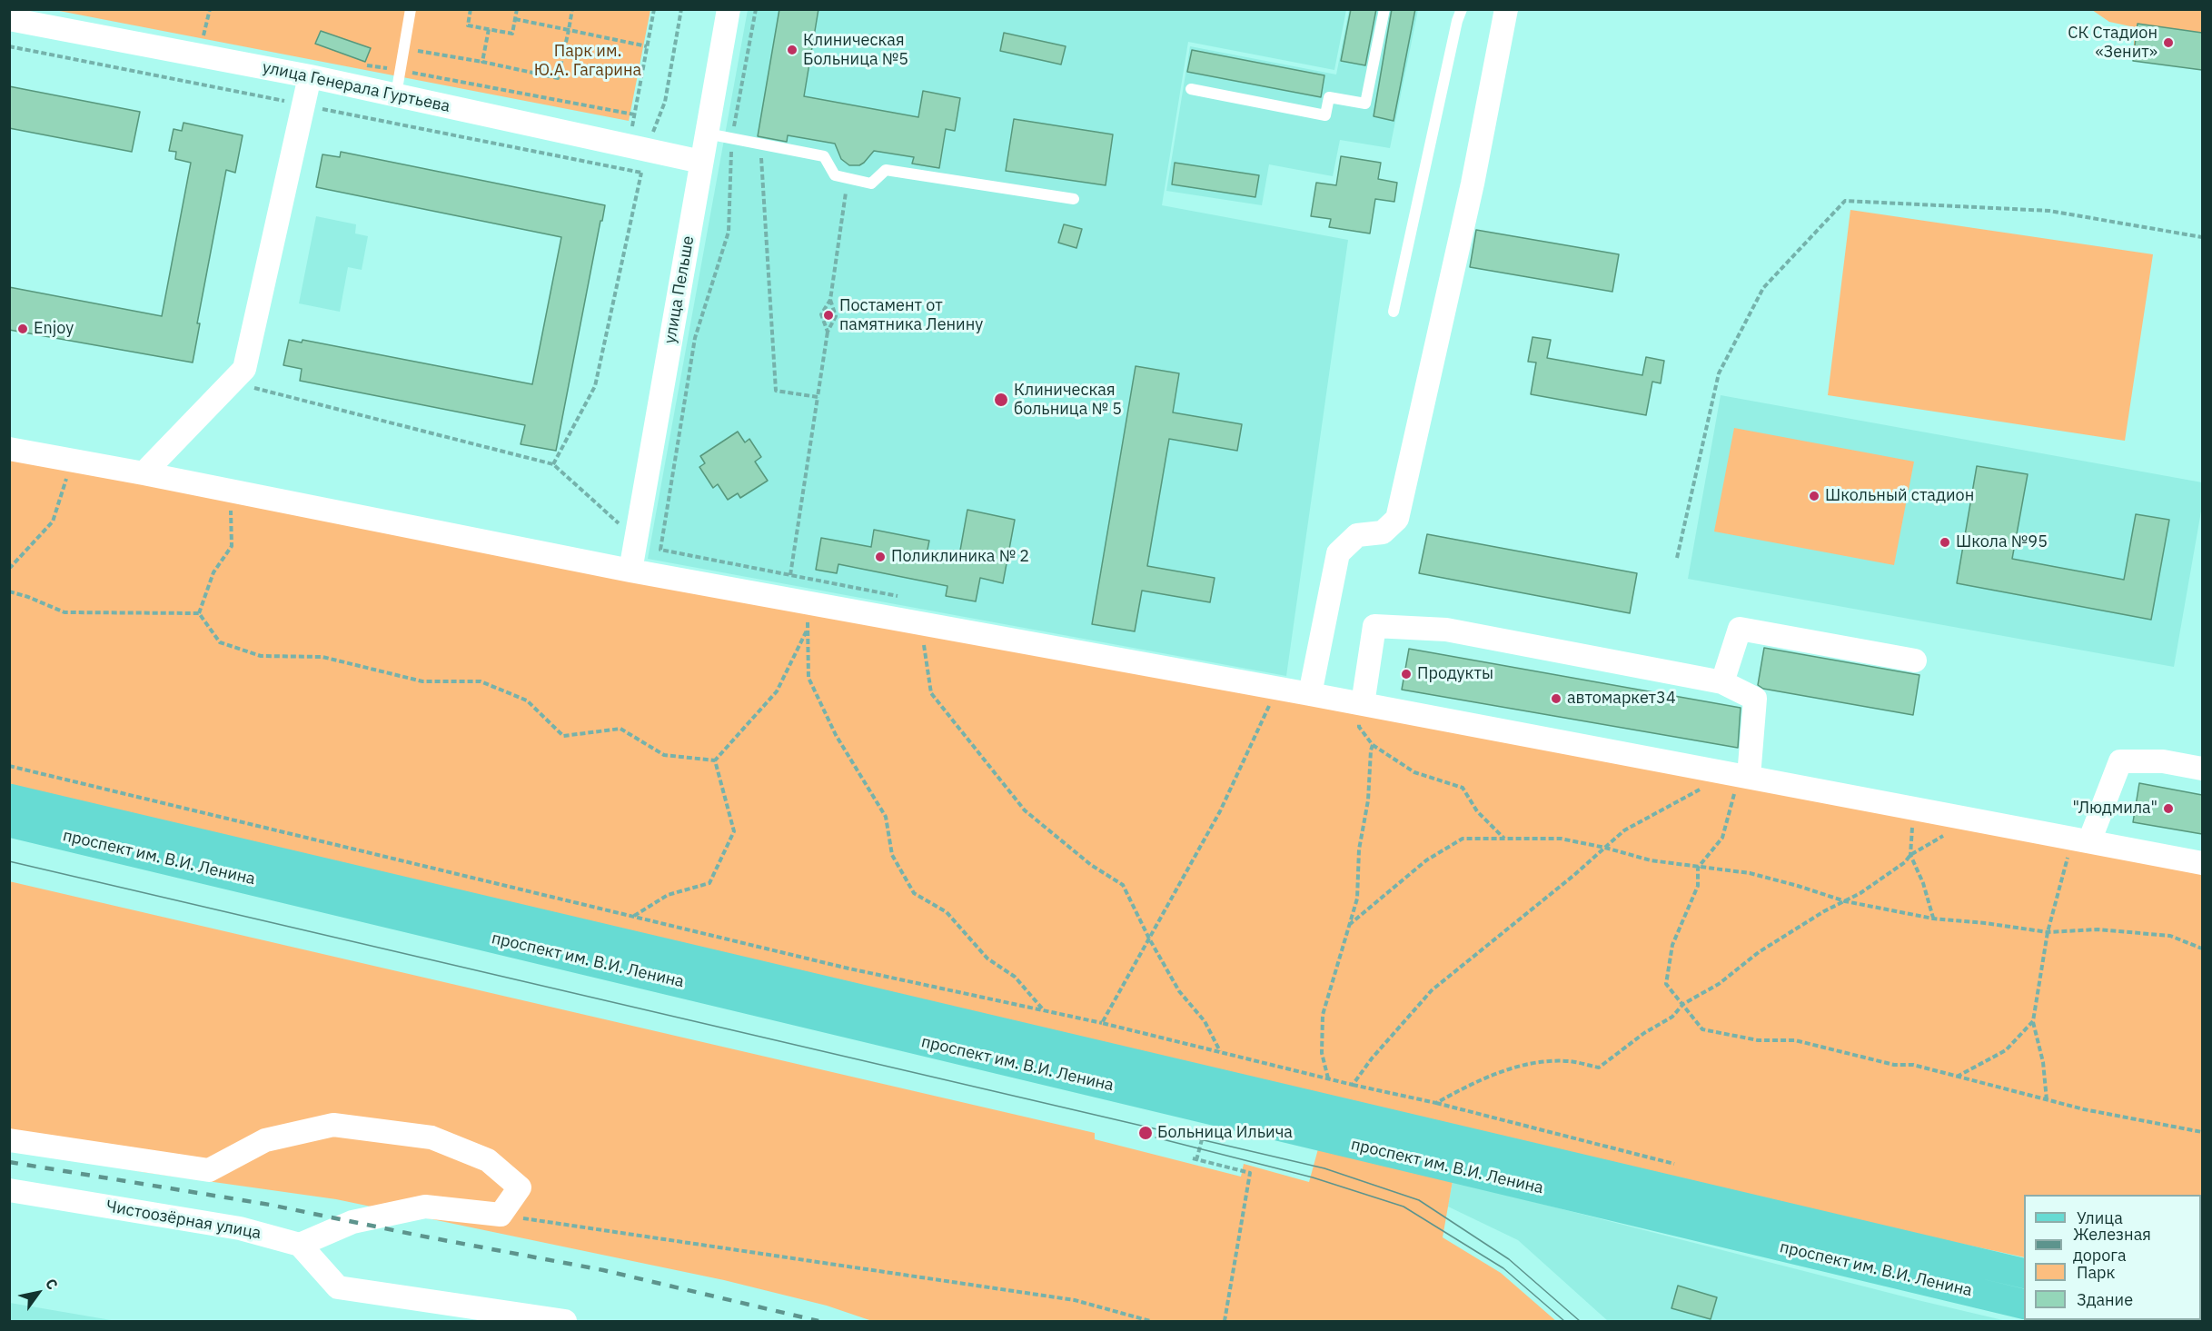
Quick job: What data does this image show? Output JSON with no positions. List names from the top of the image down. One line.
{"streets":{"main road":["проспект им. В.И. Ленина"],"street":["улица Генерала Гуртьева","улица Пельше","Чистоозёрная улица"]},"crossings":[["улица Генерала Гуртьева","улица Пельше"]],"parks":["Парк им. Ю.А. Гагарина"],"places":["СК Стадион «Зенит»","Клиническая Больница №5","Постамент от памятника Ленину","Enjoy","Клиническая больница № 5","Школьный стадион","Школа №95","Поликлиника № 2","Продукты","автомаркет34","\"Людмила\"","Больница Ильича"],"legend":["Улица","Железная дорога","Парк","Здание"],"north":"top right"}
